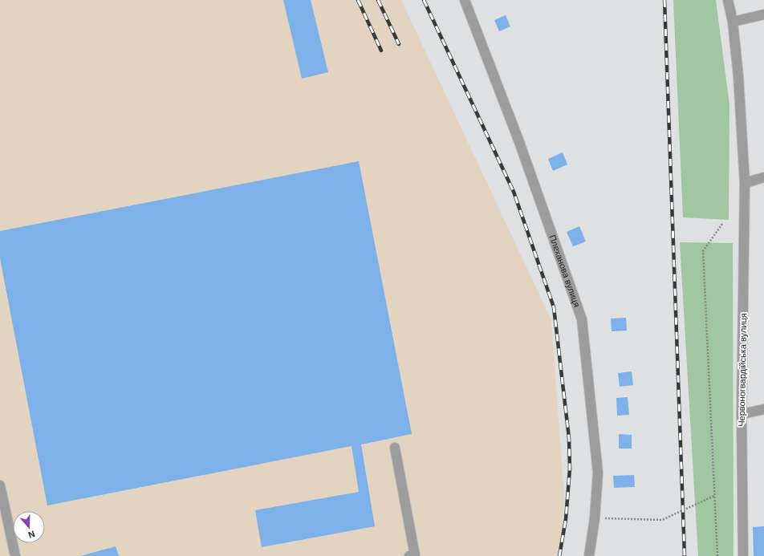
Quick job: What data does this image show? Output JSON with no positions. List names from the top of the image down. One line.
{"streets":{"street":["Плеханова вулиця","Червоногвардійська вулиця"]},"north":"bottom"}
